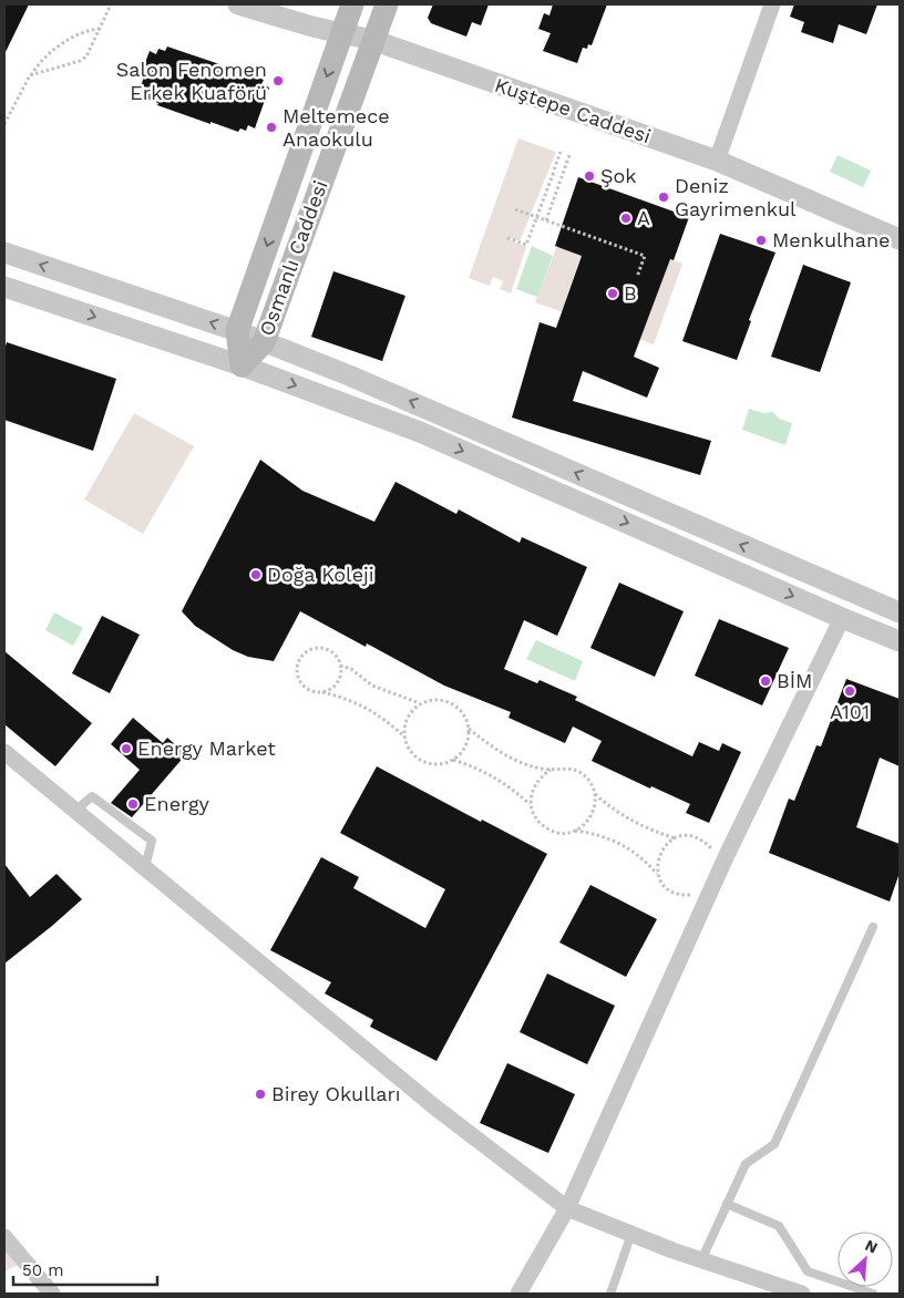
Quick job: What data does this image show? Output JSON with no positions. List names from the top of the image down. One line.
{"streets":{"main road":["Osmanlı Caddesi"],"street":["Kuştepe Caddesi"]},"crossings":[["Kuştepe Caddesi","Osmanlı Caddesi"]],"places":["Salon Fenomen Erkek Kuaförü","Meltemece Anaokulu","Şok","Deniz Gayrimenkul","A","Menkulhane","B","Doğa Koleji","BİM","A101","Energy Market","Energy","Birey Okulları"],"scale_bar":"50 m","north":"top right"}
